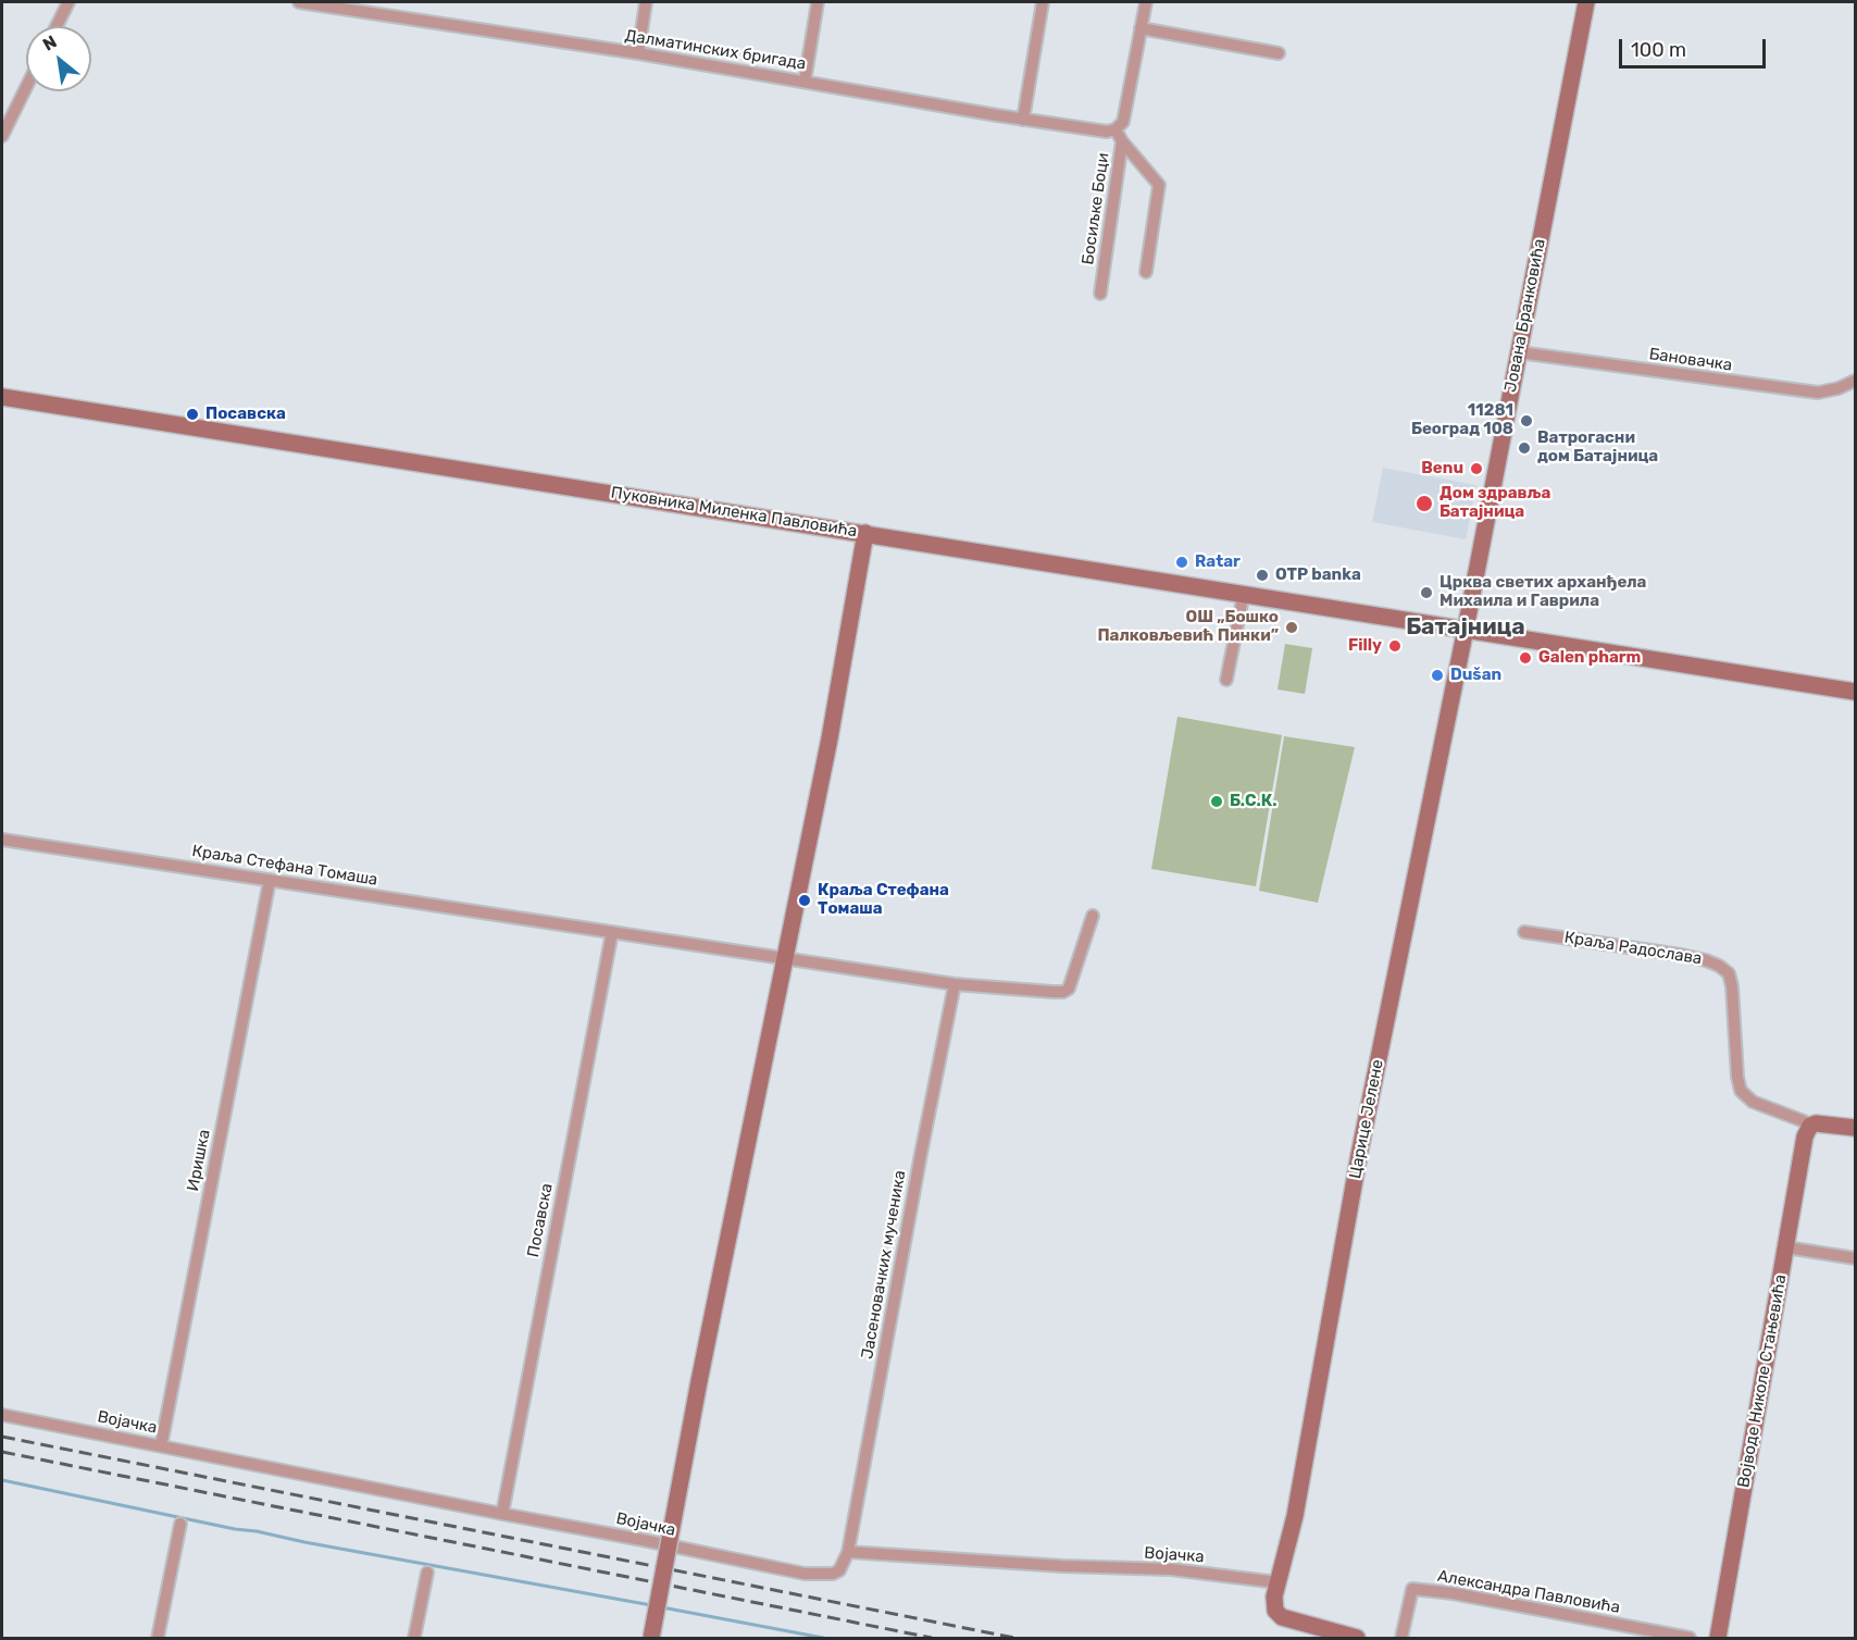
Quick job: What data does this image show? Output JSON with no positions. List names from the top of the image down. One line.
{"streets":{"main road":["Јована Бранковића","Пуковника Миленка Павловића","Краља Радослава","Царице Јелене","Војводе Николе Стањевића"],"street":["Далматинских бригада","Босиљке Боци","Бановачка","Краља Стефана Томаша","Иришка","Посавска","Јасеновачких мученика","Војачка","Александра Павловића"]},"crossings":[["Далматинских бригада","Босиљке Боци"],["Јована Бранковића","Бановачка"],["Јована Бранковића","Пуковника Миленка Павловића"],["Јована Бранковића","Царице Јелене"],["Пуковника Миленка Павловића","Царице Јелене"],["Краља Стефана Томаша","Иришка"],["Краља Стефана Томаша","Посавска"],["Краља Стефана Томаша","Јасеновачких мученика"],["Краља Радослава","Војводе Николе Стањевића"],["Царице Јелене","Војачка"],["Иришка","Војачка"],["Посавска","Војачка"],["Јасеновачких мученика","Војачка"]],"districts":["Батајница"],"places":["Посавска","11281 Београд 108","Ватрогасни дом Батајница","Benu","Дом здравља Батајница","Ratar","OTP banka","Црква светих арханђела Михаила и Гаврила","ОШ „Бошко Палковљевић Пинки”","Filly","Galen pharm","Dušan","Б.С.К.","Краља Стефана Томаша"],"scale_bar":"100 m","north":"top left"}
